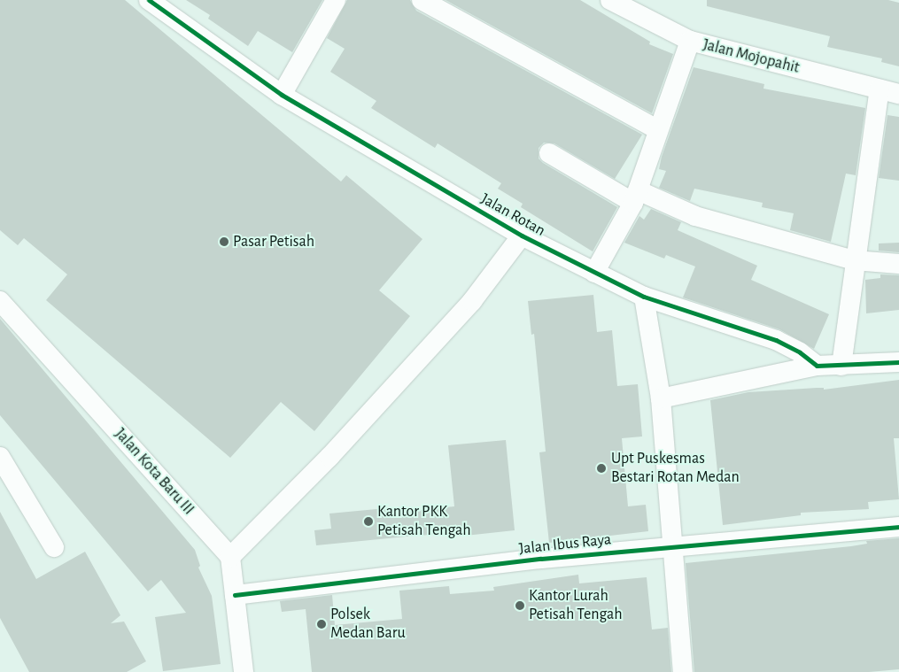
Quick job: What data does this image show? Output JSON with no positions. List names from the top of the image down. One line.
{"streets":{"street":["Jalan Mojopahit","Jalan Rotan","Jalan Kota Baru III","Jalan Ibus Raya"]},"places":["Pasar Petisah","Upt Puskesmas Bestari Rotan Medan","Kantor PKK Petisah Tengah","Kantor Lurah Petisah Tengah","Polsek Medan Baru"]}
